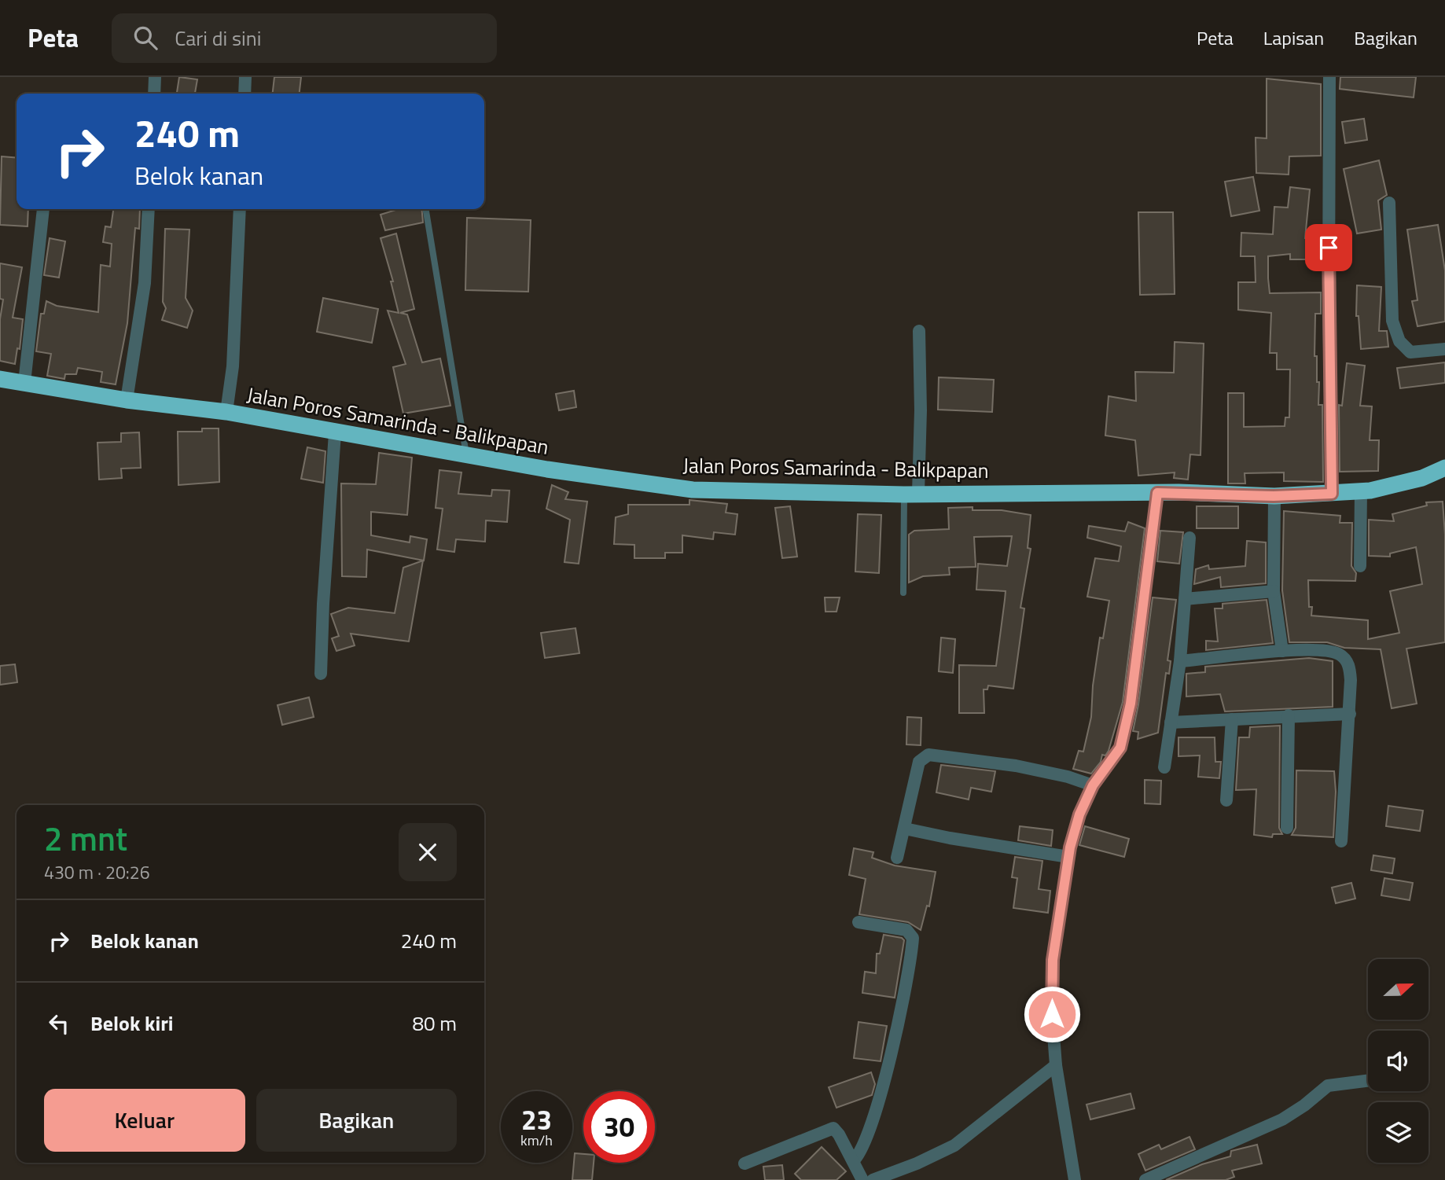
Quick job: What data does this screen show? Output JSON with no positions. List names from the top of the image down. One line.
{"streets":{"highway":["Jalan Poros Samarinda - Balikpapan"]},"north":"right","page":{"header":"Peta","search":"Cari di sini","nav":["Peta","Lapisan","Bagikan"],"turn":["240 m","Belok kanan"],"heading":["2 mnt","430 m · 20:26"],"list":[{"name":"Belok kanan","value":"240 m"},{"name":"Belok kiri","value":"80 m"}],"buttons":["Keluar","Bagikan"],"speed":"23 km/h","limit":"30"}}
